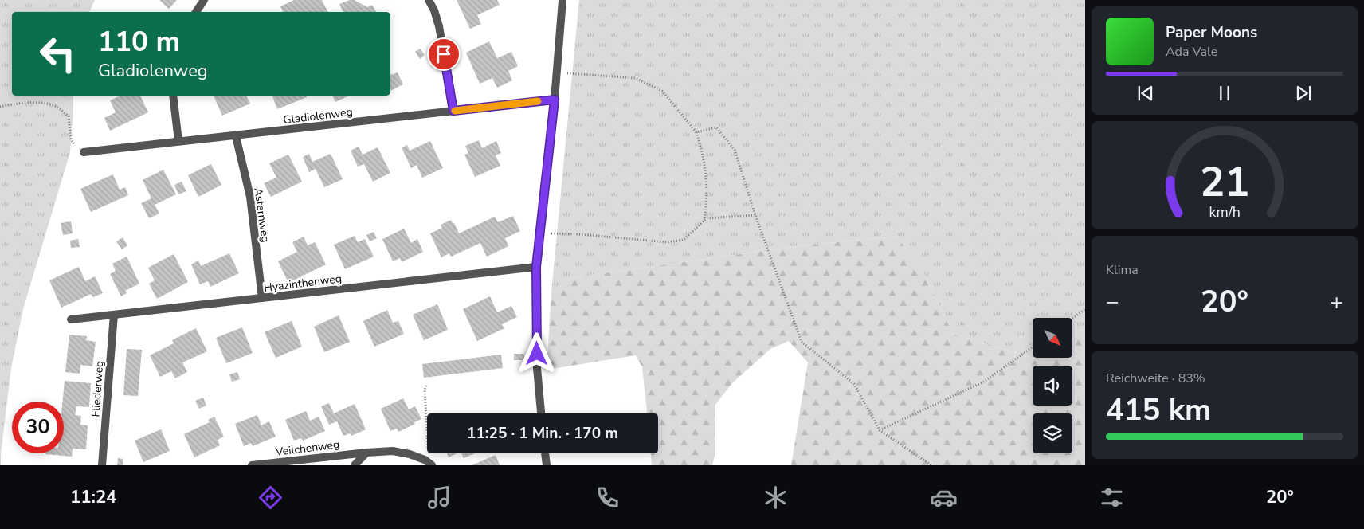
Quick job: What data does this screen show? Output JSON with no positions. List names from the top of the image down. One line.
{"streets":{"street":["Gladiolenweg","Asternweg","Hyazinthenweg","Fliederweg","Veilchenweg"]},"crossings":[["Gladiolenweg","Asternweg"],["Asternweg","Hyazinthenweg"],["Hyazinthenweg","Fliederweg"]],"north":"bottom right","page":{"turn":["110 m","Gladiolenweg"],"song":["Paper Moons","Ada Vale"],"tile":["Klima",["Reichweite · 83%","415 km"]],"heat":["−","20°","+"],"limit":"30","trip":"11:25 · 1 Min. · 170 m","tabs":["11:24","20°"],"gauge":["21","km/h"]}}
